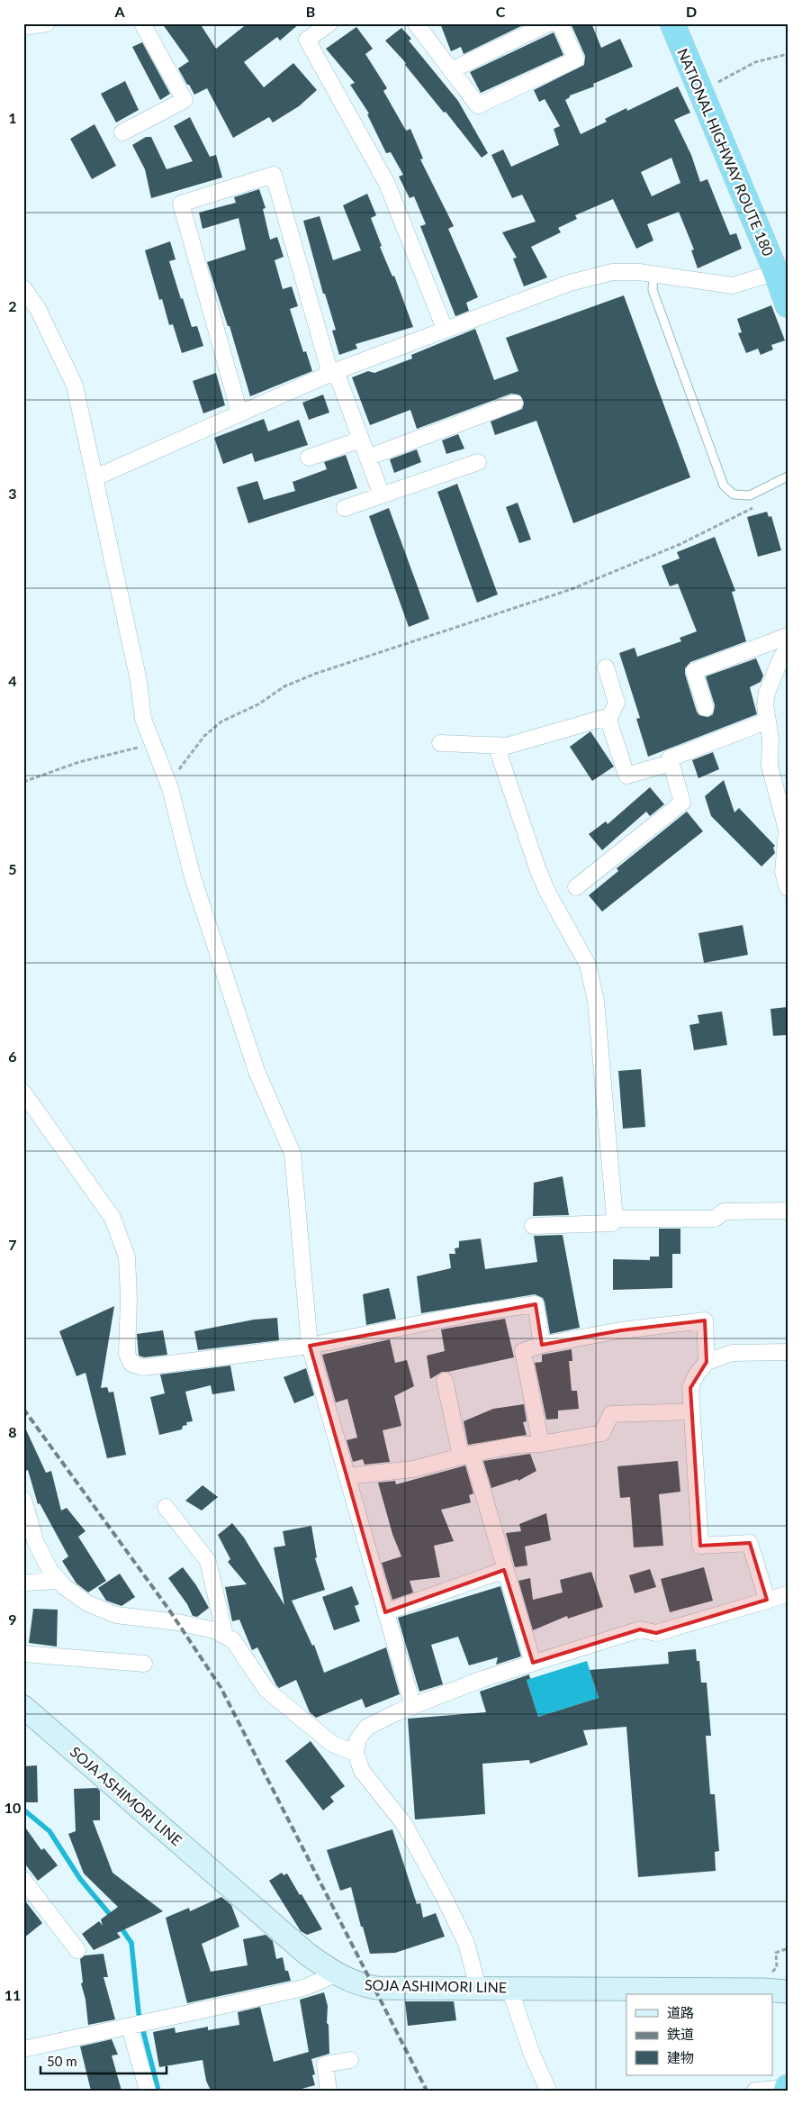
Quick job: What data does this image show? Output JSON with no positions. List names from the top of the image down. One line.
{"streets":{"highway":["NATIONAL HIGHWAY ROUTE 180"],"main road":["SOJA ASHIMORI LINE"]},"legend":["道路","鉄道","建物"],"scale_bar":"50 m","grid":{"columns":["A","B","C","D"],"rows":["1","2","3","4","5","6","7","8","9","10","11"]}}
